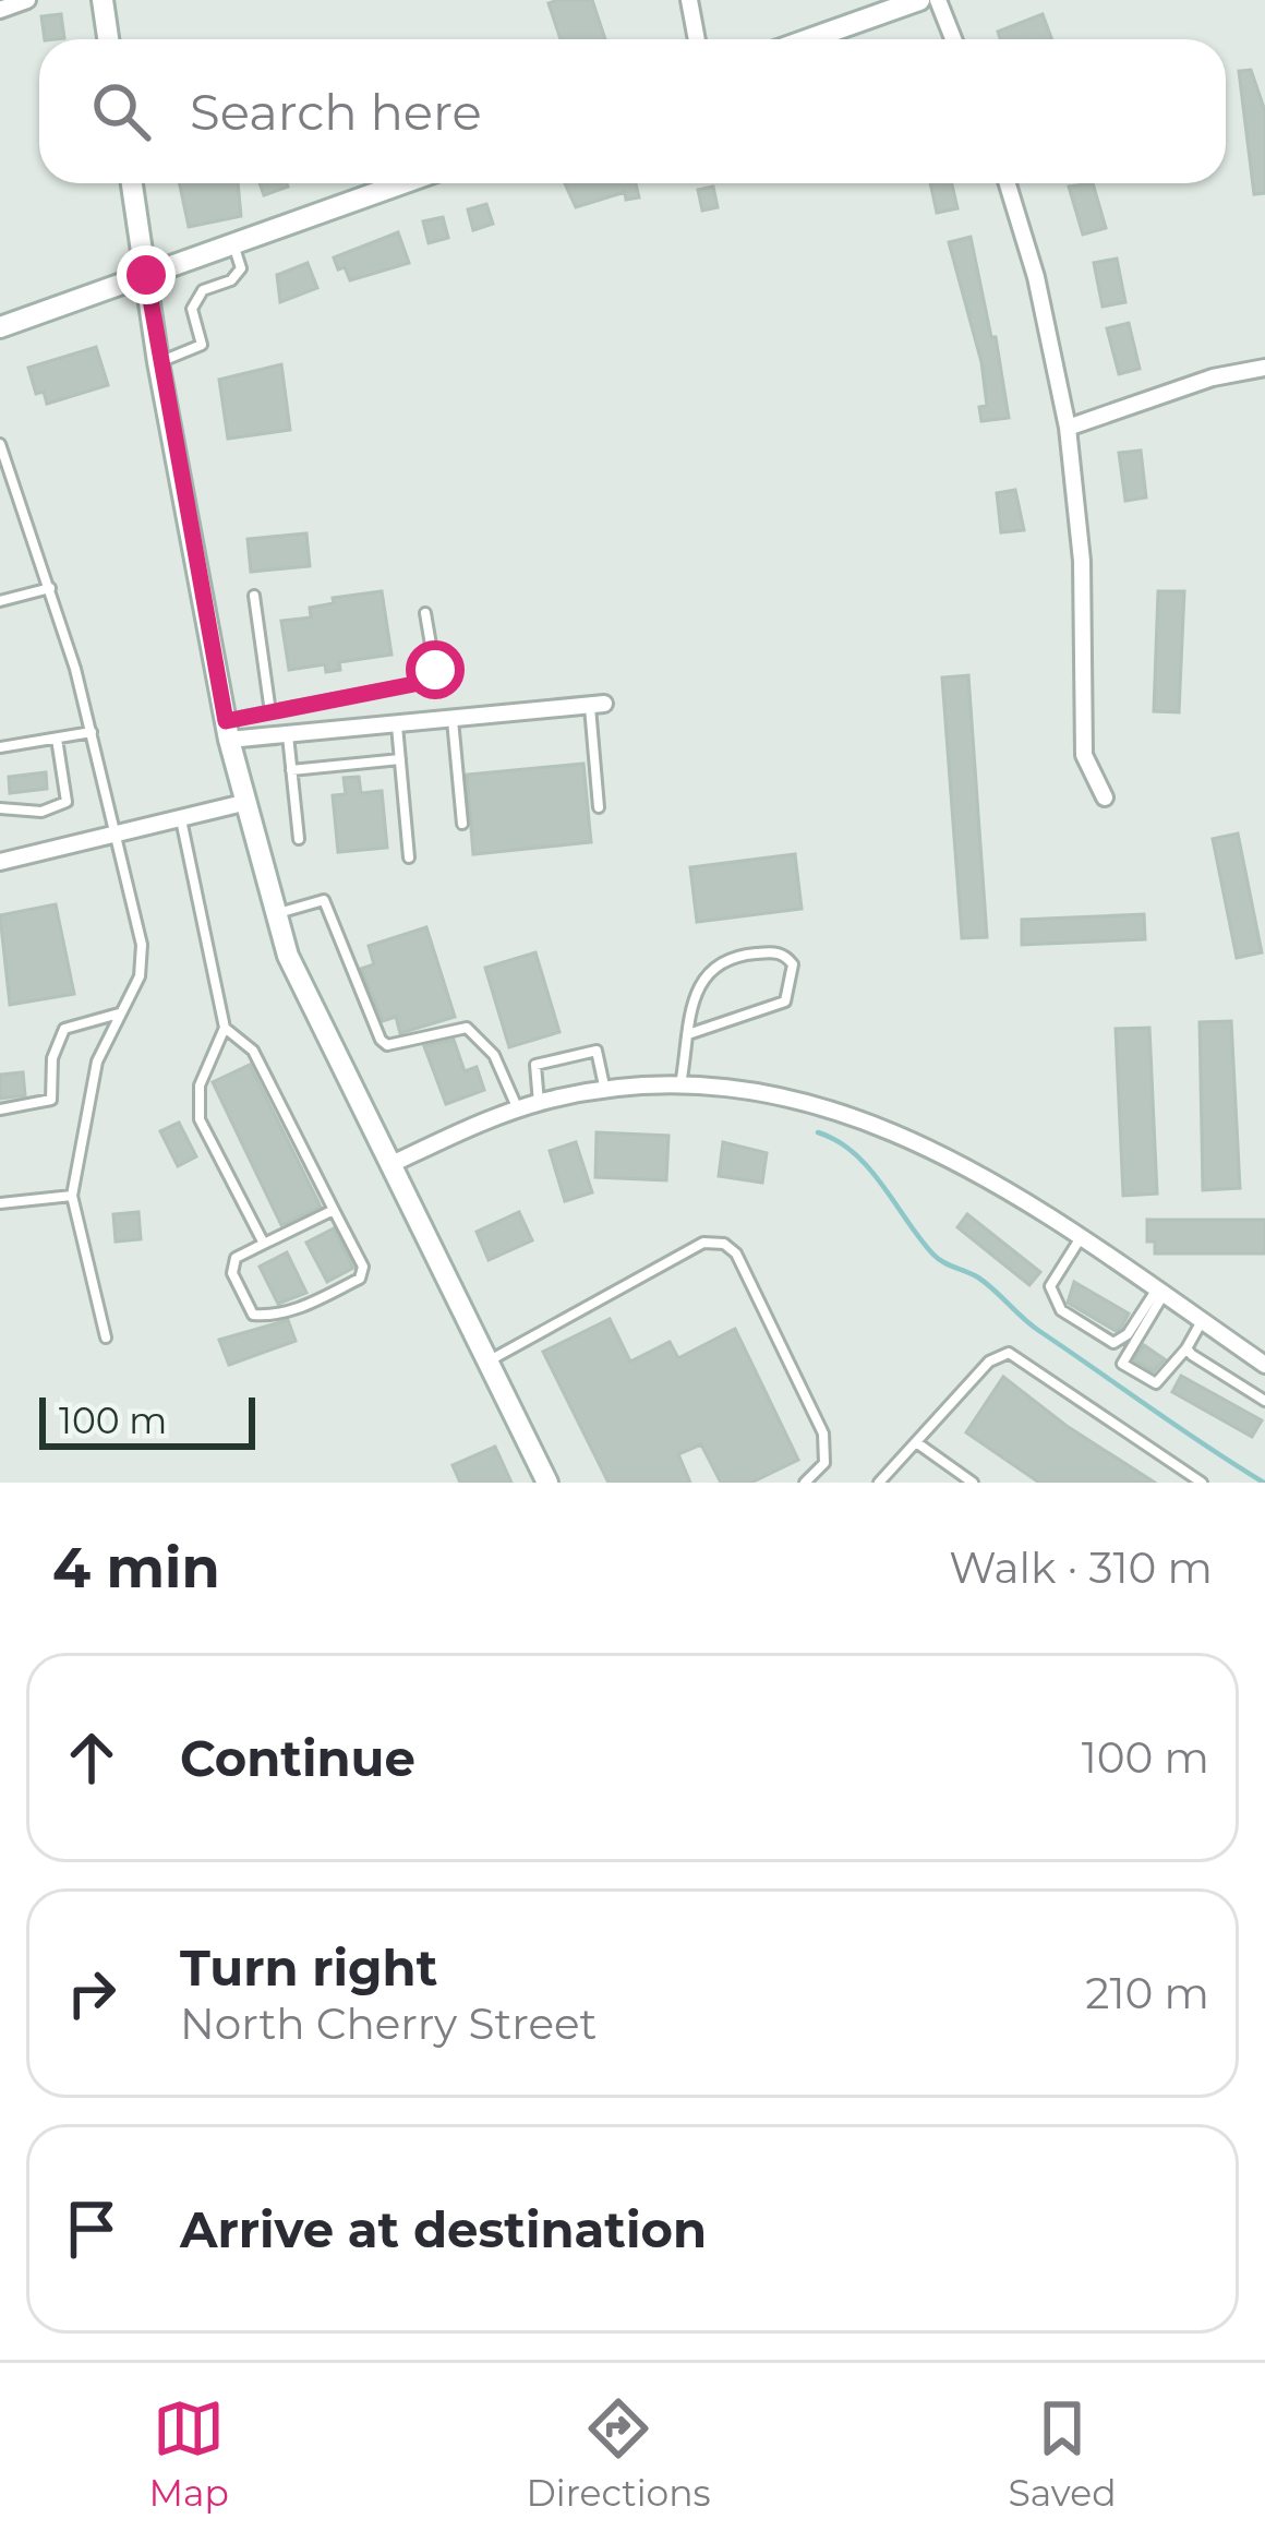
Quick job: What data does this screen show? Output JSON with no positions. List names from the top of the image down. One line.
{"scale_bar":"100 m","page":{"search":"Search here","scale":"100 m","heading":["4 min","Walk · 310 m"],"list":[["Continue","100 m"],["Turn right","North Cherry Street","210 m"],"Arrive at destination"],"nav":["Map","Directions","Saved"]}}
